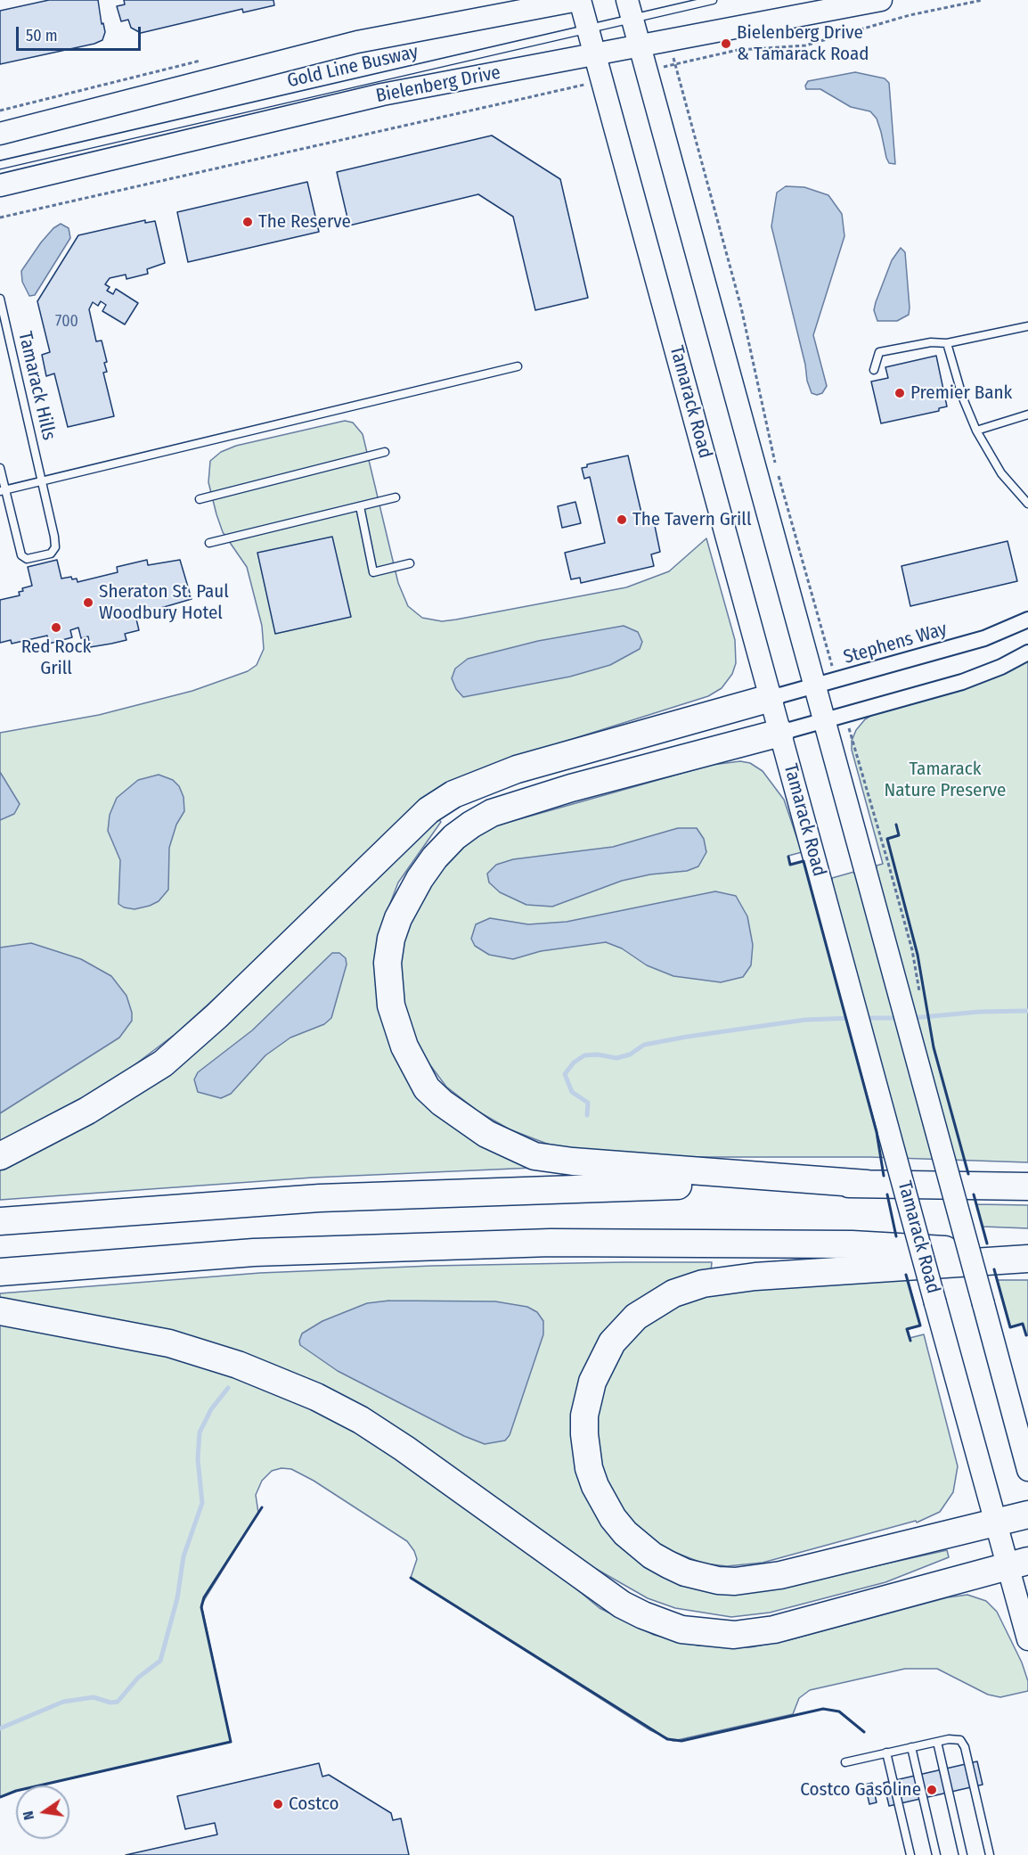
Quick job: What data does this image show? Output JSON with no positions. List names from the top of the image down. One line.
{"streets":{"street":["Bielenberg Drive","Tamarack Road","Stephens Way"],"lane":["Gold Line Busway","Tamarack Hills"]},"crossings":[["Gold Line Busway","Tamarack Road"],["Bielenberg Drive","Tamarack Road"],["Tamarack Road","Stephens Way"]],"parks":["Tamarack Nature Preserve"],"places":["Bielenberg Drive & Tamarack Road","The Reserve","Premier Bank","The Tavern Grill","Sheraton St. Paul Woodbury Hotel","Red Rock Grill","Costco Gasoline","Costco"],"house_numbers":["700"],"scale_bar":"50 m","north":"left"}
